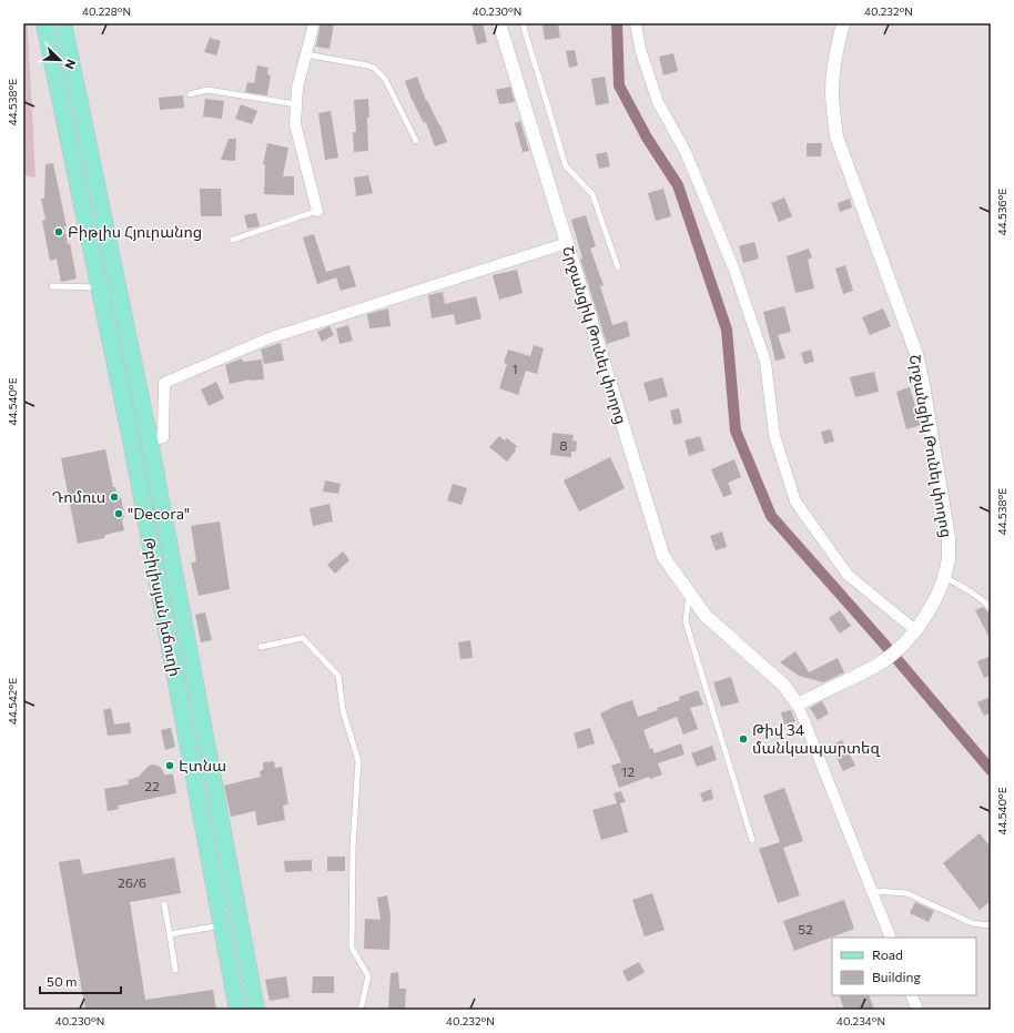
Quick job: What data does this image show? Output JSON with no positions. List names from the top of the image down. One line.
{"streets":{"main road":["Թբիլիսյան խճուղի"],"street":["Շրջանցիկ Թունել փողոց"]},"places":["Բիթլիս Հյուրանոց","Դոմուս","\"Decora\"","Թիվ 34 մանկապարտեզ","Էտնա"],"house_numbers":["1","8","12","22","26/6","52"],"legend":["Road","Building"],"scale_bar":"50 m","north":"bottom right","coordinates":["40.228°N","40.230°N","40.232°N","44.538°E","44.536°E","44.540°E","44.542°E","40.234°N"]}
